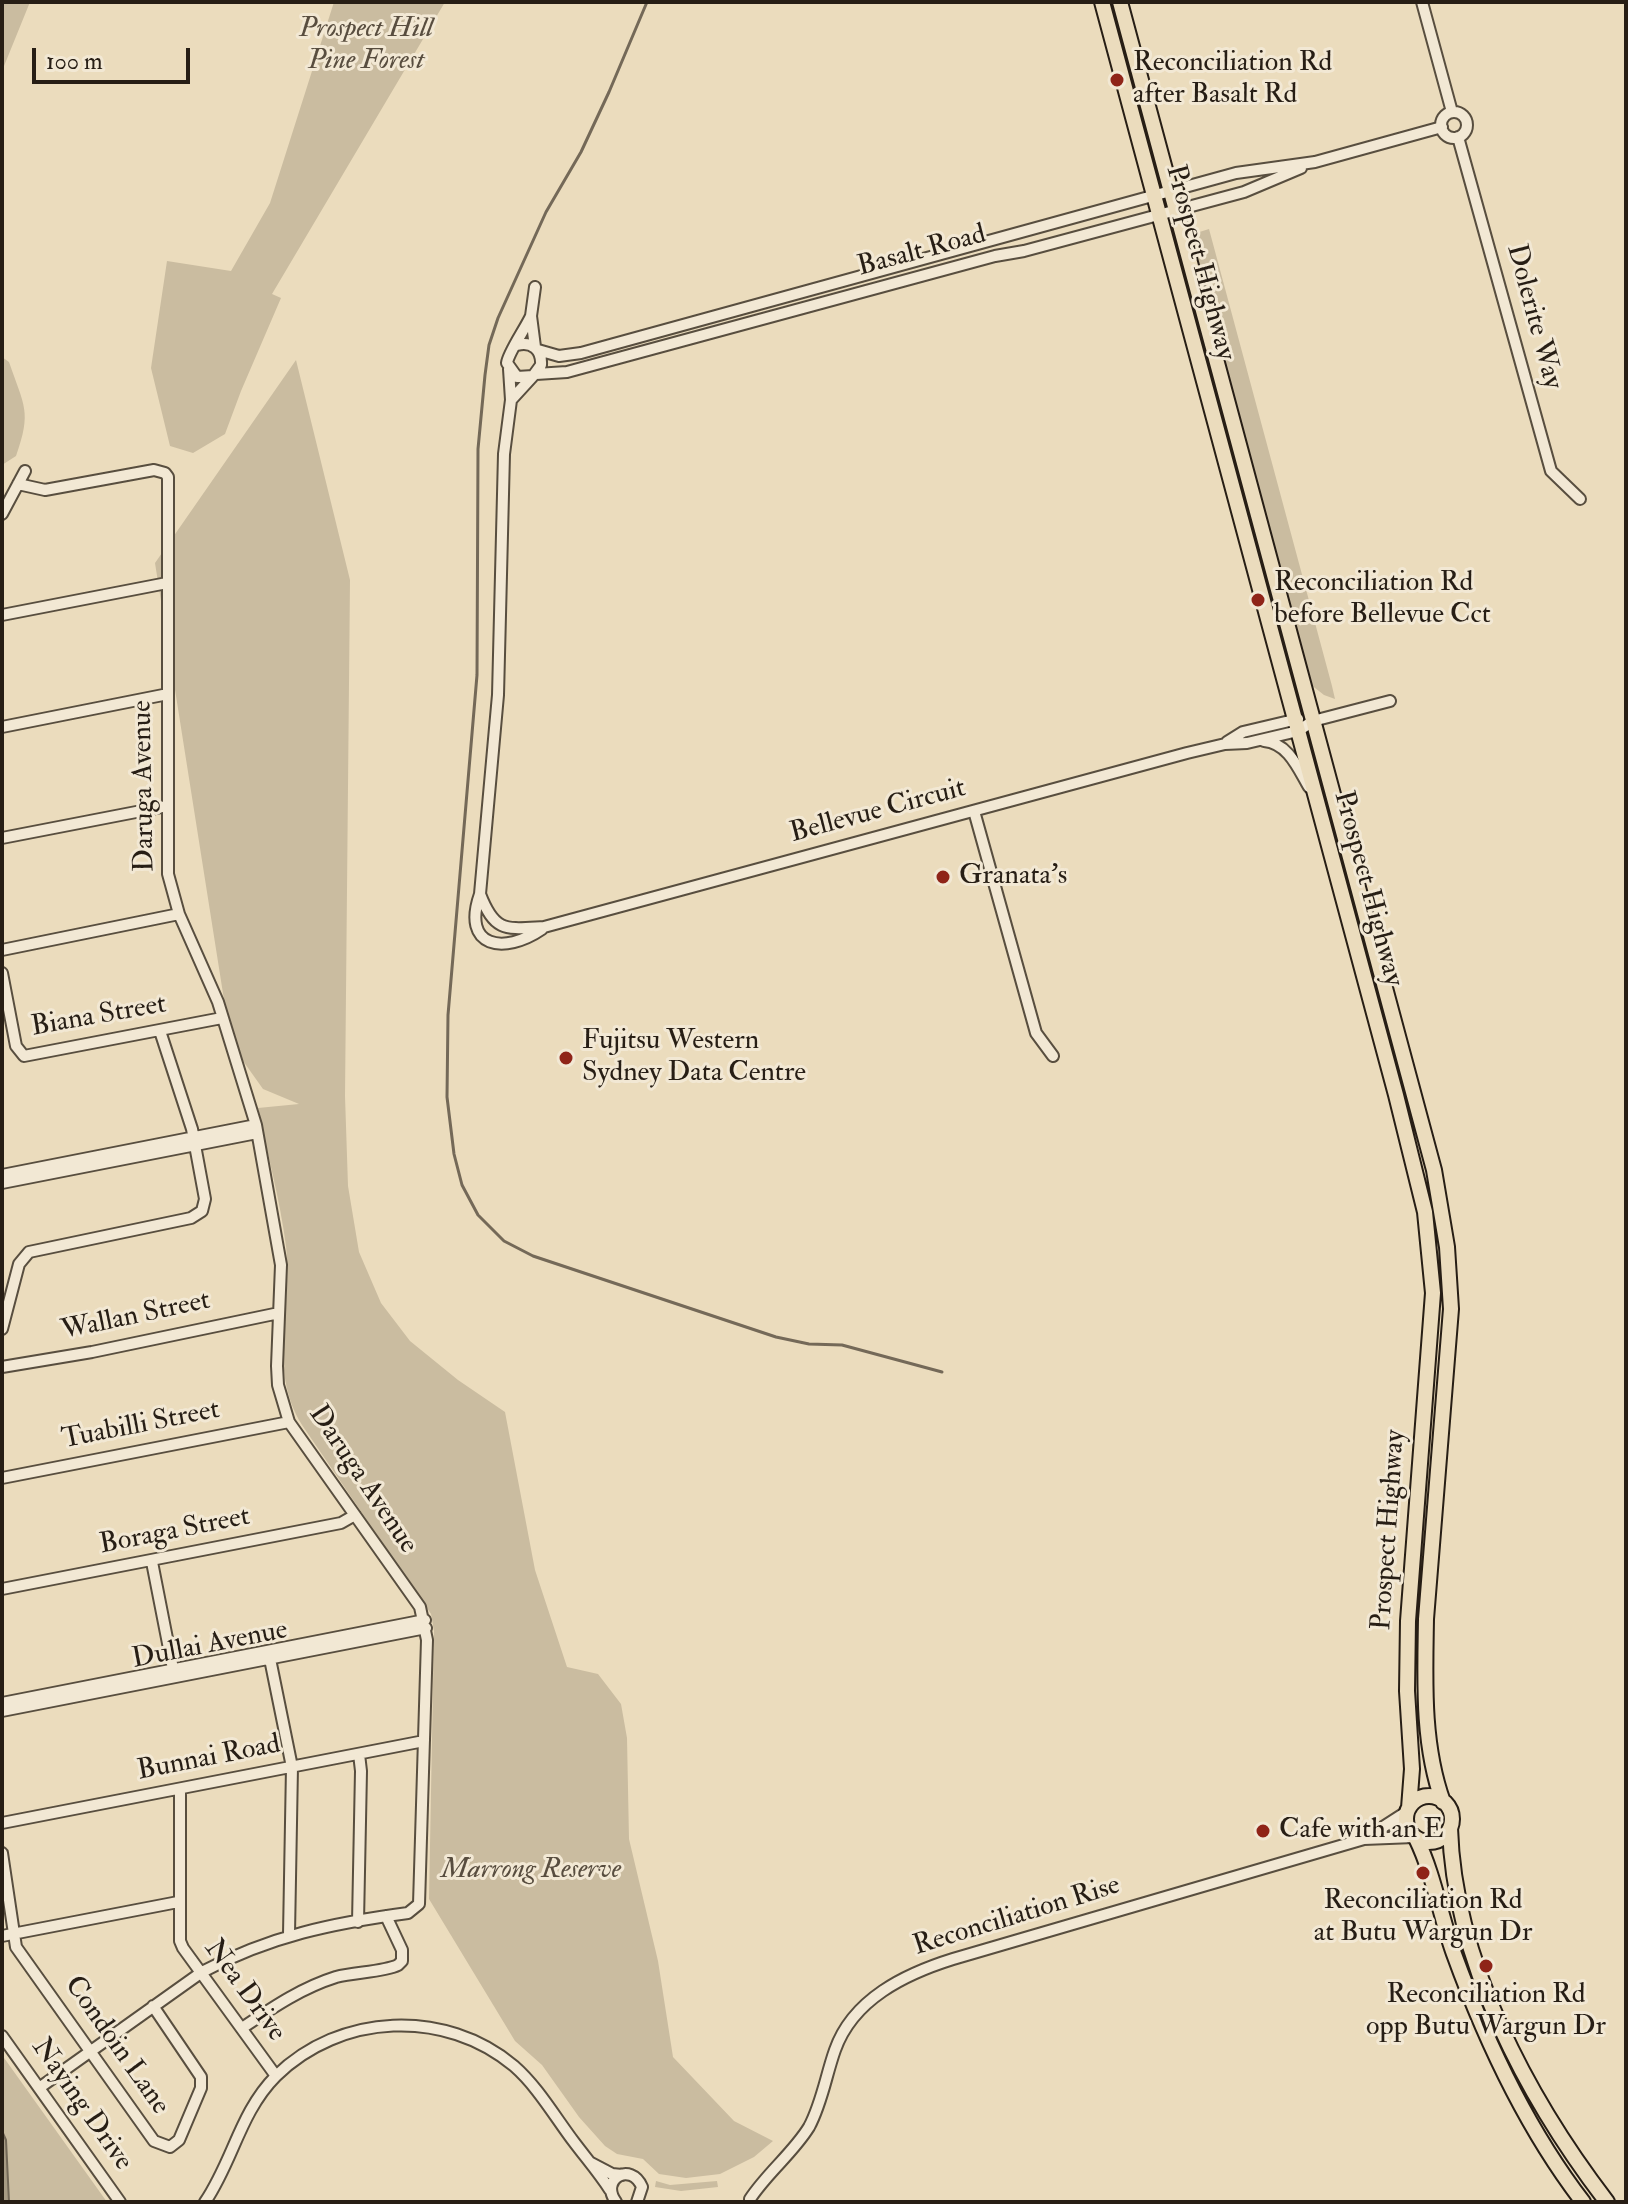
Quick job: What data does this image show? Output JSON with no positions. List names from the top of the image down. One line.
{"streets":{"main road":["Prospect Highway"],"street":["Basalt Road","Dolerite Way","Daruga Avenue","Bellevue Circuit","Biana Street","Wallan Street","Tuabilli Street","Boraga Street","Dullai Avenue","Bunnai Road","Reconciliation Rise","Nea Drive","Condoin Lane","Naying Drive"]},"crossings":[["Basalt Road","Prospect Highway"],["Basalt Road","Dolerite Way"],["Basalt Road","Bellevue Circuit"],["Prospect Highway","Bellevue Circuit"],["Prospect Highway","Reconciliation Rise"],["Daruga Avenue","Biana Street"],["Daruga Avenue","Wallan Street"],["Daruga Avenue","Tuabilli Street"],["Daruga Avenue","Boraga Street"],["Daruga Avenue","Dullai Avenue"],["Bunnai Road","Nea Drive"]],"parks":["Prospect Hill Pine Forest","Marrong Reserve"],"places":["Reconciliation Rd after Basalt Rd","Reconciliation Rd before Bellevue Cct","Granata's","Fujitsu Western Sydney Data Centre","Cafe with an E","Reconciliation Rd at Butu Wargun Dr","Reconciliation Rd opp Butu Wargun Dr"],"scale_bar":"100 m"}
